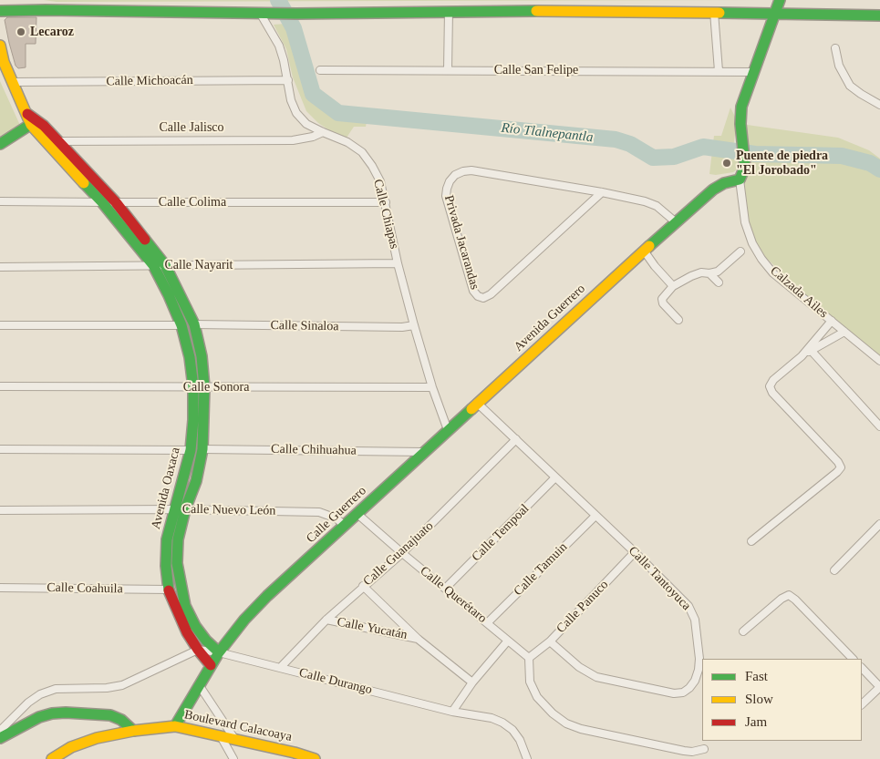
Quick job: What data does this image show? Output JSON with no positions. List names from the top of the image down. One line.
{"streets":{"street":["Calle San Felipe","Calle Michoacán","Calle Jalisco","Calle Colima","Calle Chiapas","Privada Jacarandas","Calle Nayarit","Calzada Ailes","Avenida Guerrero","Calle Sinaloa","Calle Sonora","Calle Chihuahua","Avenida Oaxaca","Calle Nuevo León","Calle Guerrero","Calle Tempoal","Calle Guanajuato","Calle Tamuin","Calle Tantoyuca","Calle Coahuila","Calle Querétaro","Calle Panuco","Calle Yucatán","Calle Durango","Boulevard Calacoaya"]},"crossings":[["Calle Michoacán","Calle Chiapas"],["Calle Michoacán","Avenida Oaxaca"],["Calle Jalisco","Calle Chiapas"],["Calle Jalisco","Avenida Oaxaca"],["Calle Colima","Calle Chiapas"],["Calle Colima","Avenida Oaxaca"],["Calle Chiapas","Calle Nayarit"],["Calle Chiapas","Calle Sinaloa"],["Calle Chiapas","Calle Sonora"],["Calle Chiapas","Calle Guerrero"],["Privada Jacarandas","Avenida Guerrero"],["Calle Nayarit","Avenida Oaxaca"],["Calzada Ailes","Avenida Guerrero"],["Avenida Guerrero","Calle Guerrero"],["Avenida Guerrero","Calle Tantoyuca"],["Calle Sinaloa","Avenida Oaxaca"],["Calle Sonora","Avenida Oaxaca"],["Calle Chihuahua","Avenida Oaxaca"],["Calle Chihuahua","Calle Guerrero"],["Avenida Oaxaca","Calle Nuevo León"],["Avenida Oaxaca","Calle Guerrero"],["Avenida Oaxaca","Calle Coahuila"],["Avenida Oaxaca","Calle Durango"],["Calle Nuevo León","Calle Guerrero"],["Calle Guerrero","Calle Tantoyuca"],["Calle Guerrero","Calle Querétaro"],["Calle Guerrero","Calle Durango"],["Calle Guerrero","Boulevard Calacoaya"],["Calle Tempoal","Calle Tantoyuca"],["Calle Tempoal","Calle Querétaro"],["Calle Guanajuato","Calle Tantoyuca"],["Calle Guanajuato","Calle Querétaro"],["Calle Guanajuato","Calle Yucatán"],["Calle Guanajuato","Calle Durango"],["Calle Tamuin","Calle Tantoyuca"],["Calle Tamuin","Calle Querétaro"],["Calle Tantoyuca","Calle Panuco"],["Calle Querétaro","Calle Panuco"]],"water":["Río Tlalnepantla"],"places":["Lecaroz","Puente de piedra \"El Jorobado\""],"legend":["Fast","Slow","Jam"]}
